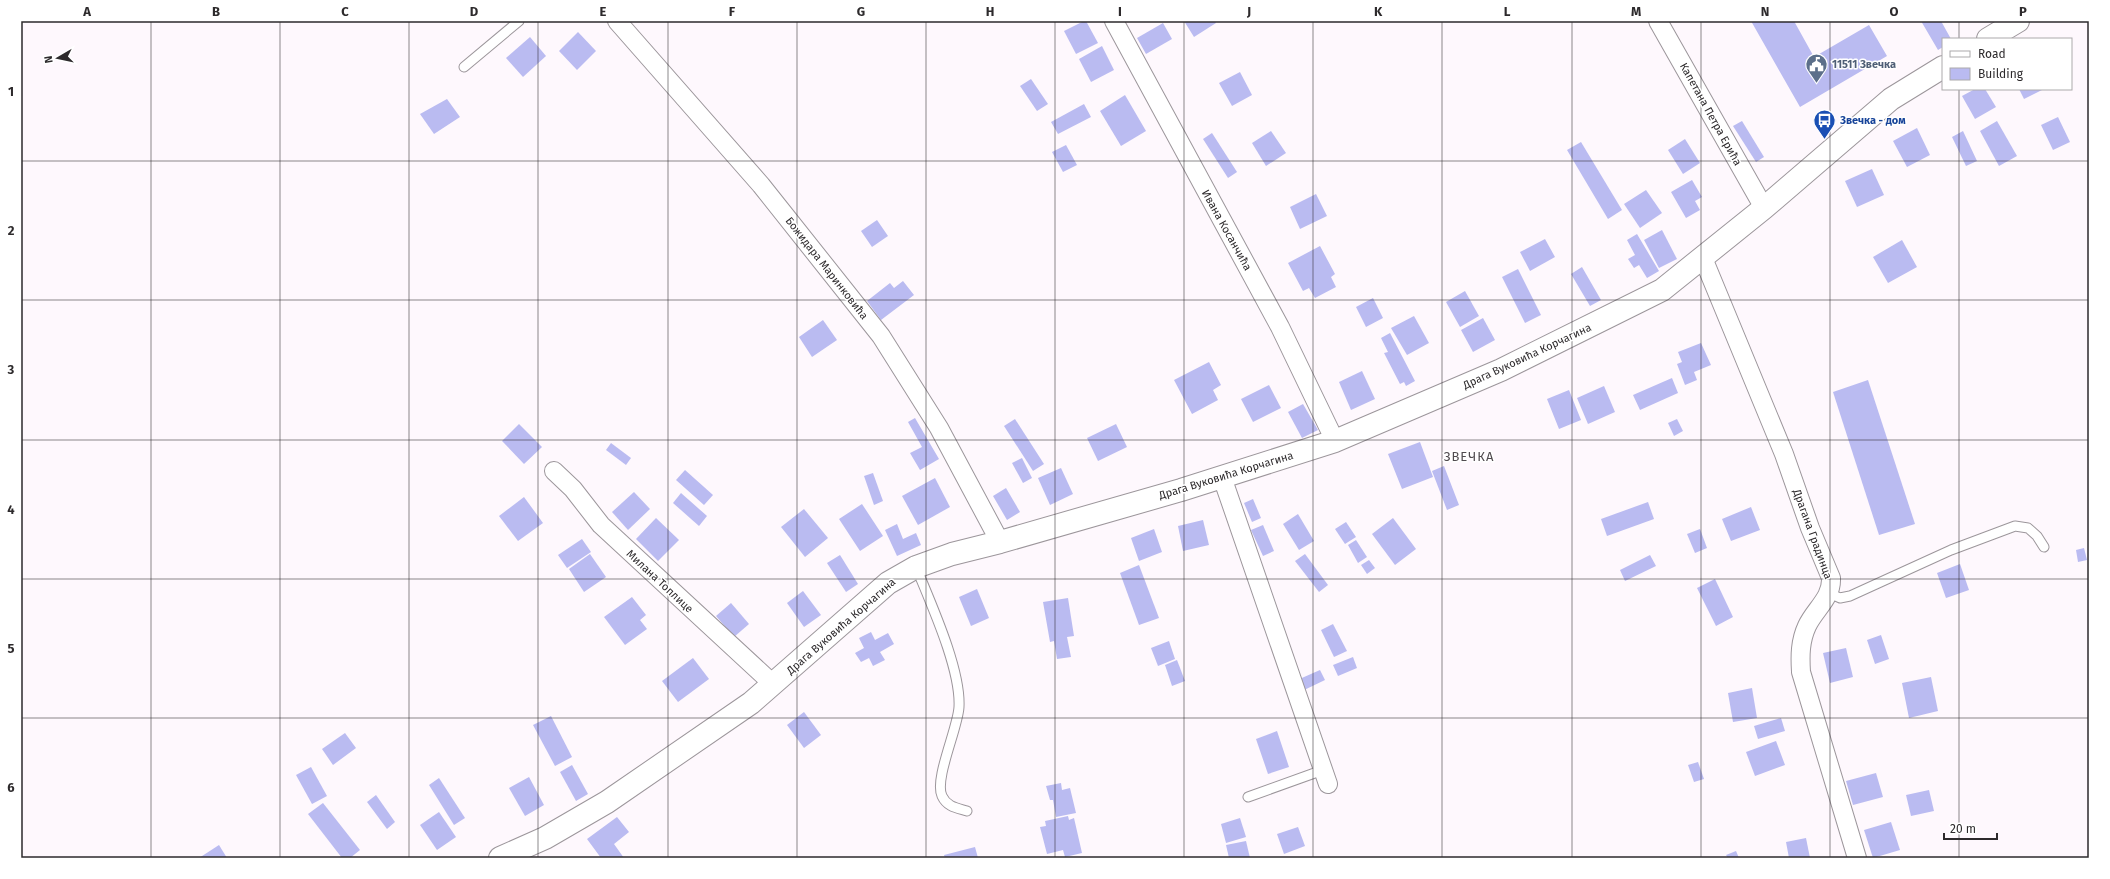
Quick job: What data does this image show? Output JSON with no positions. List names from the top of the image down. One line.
{"streets":{"street":["Капетана Петра Ерића","Ивана Косанчића","Божидара Маринковића","Драга Вуковића Корчагина","Драгана Градинца","Милана Топлице"]},"crossings":[["Капетана Петра Ерића","Драга Вуковића Корчагина"],["Ивана Косанчића","Драга Вуковића Корчагина"],["Божидара Маринковића","Драга Вуковића Корчагина"],["Драга Вуковића Корчагина","Драгана Градинца"],["Драга Вуковића Корчагина","Милана Топлице"]],"districts":["ЗВЕЧКА"],"places":{"public building":["11511 Звечка"],"bus stop":["Звечка - дом"]},"legend":["Road","Building"],"scale_bar":"20 m","north":"left","grid":{"columns":["A","B","C","D","E","F","G","H","I","J","K","L","M","N","O","P"],"rows":["1","2","3","4","5","6"]}}
